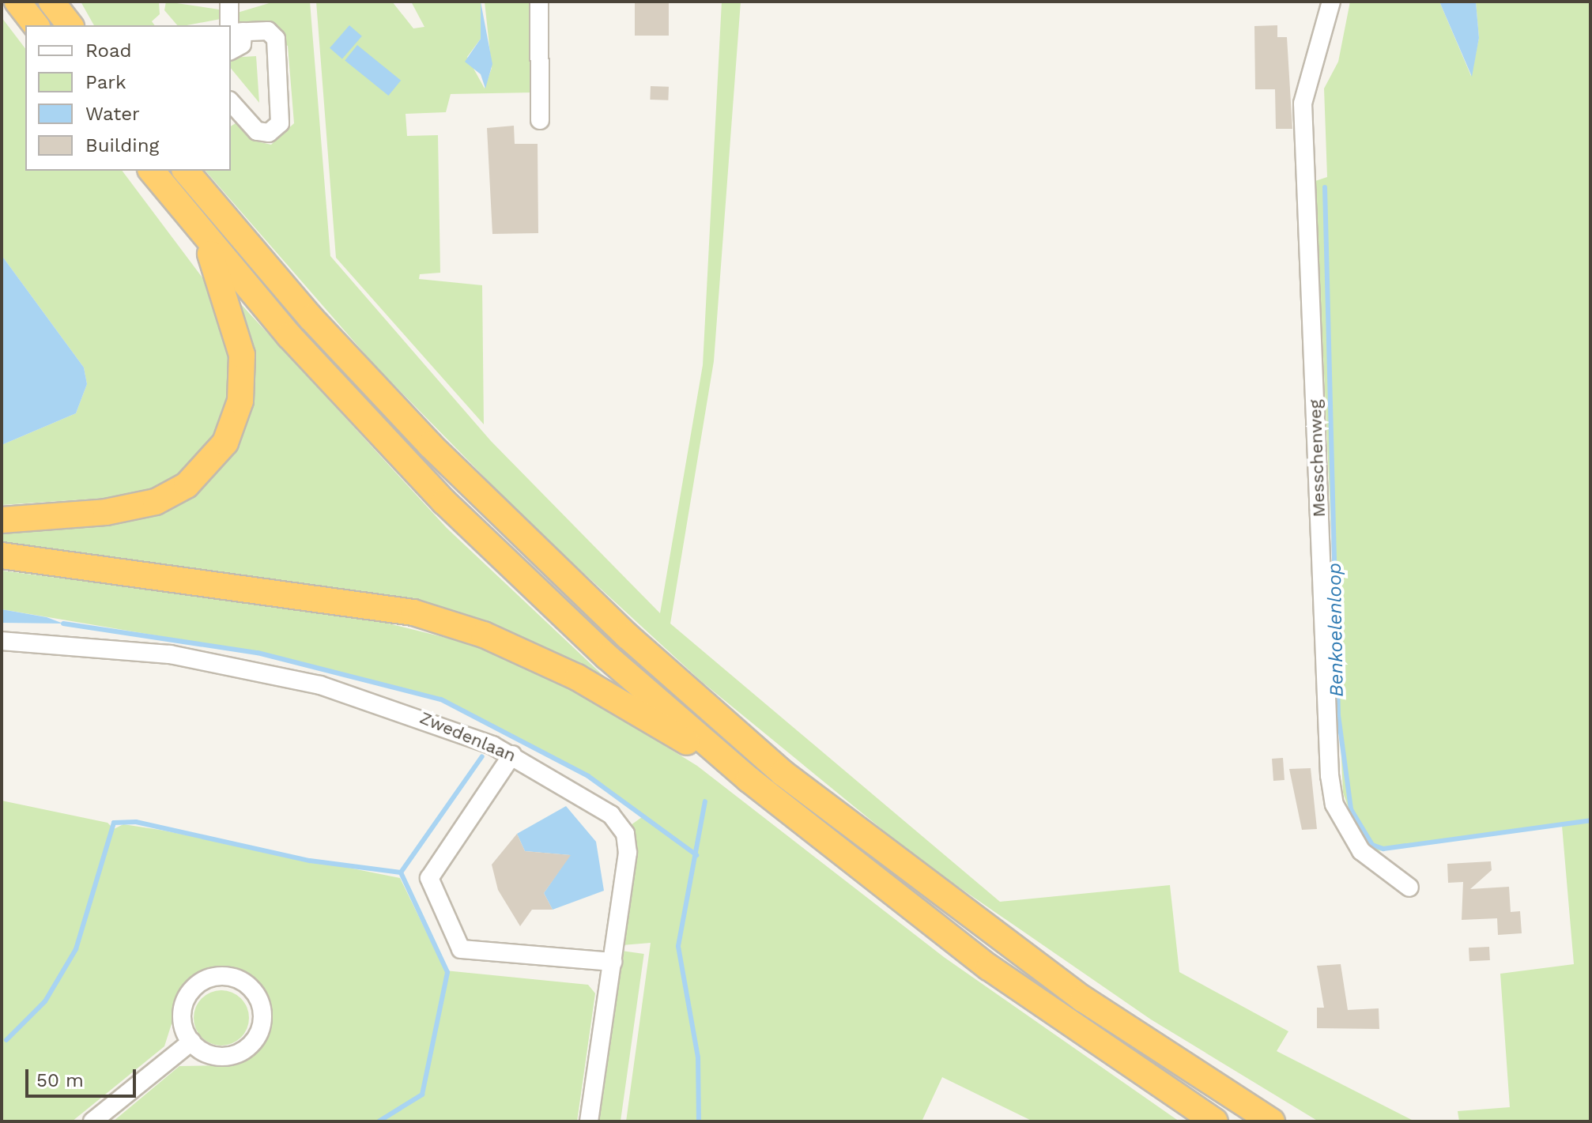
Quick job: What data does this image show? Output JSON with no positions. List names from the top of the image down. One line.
{"streets":{"street":["Messchenweg","Zwedenlaan"]},"water":["Benkoelenloop"],"legend":["Road","Park","Water","Building"],"scale_bar":"50 m"}
